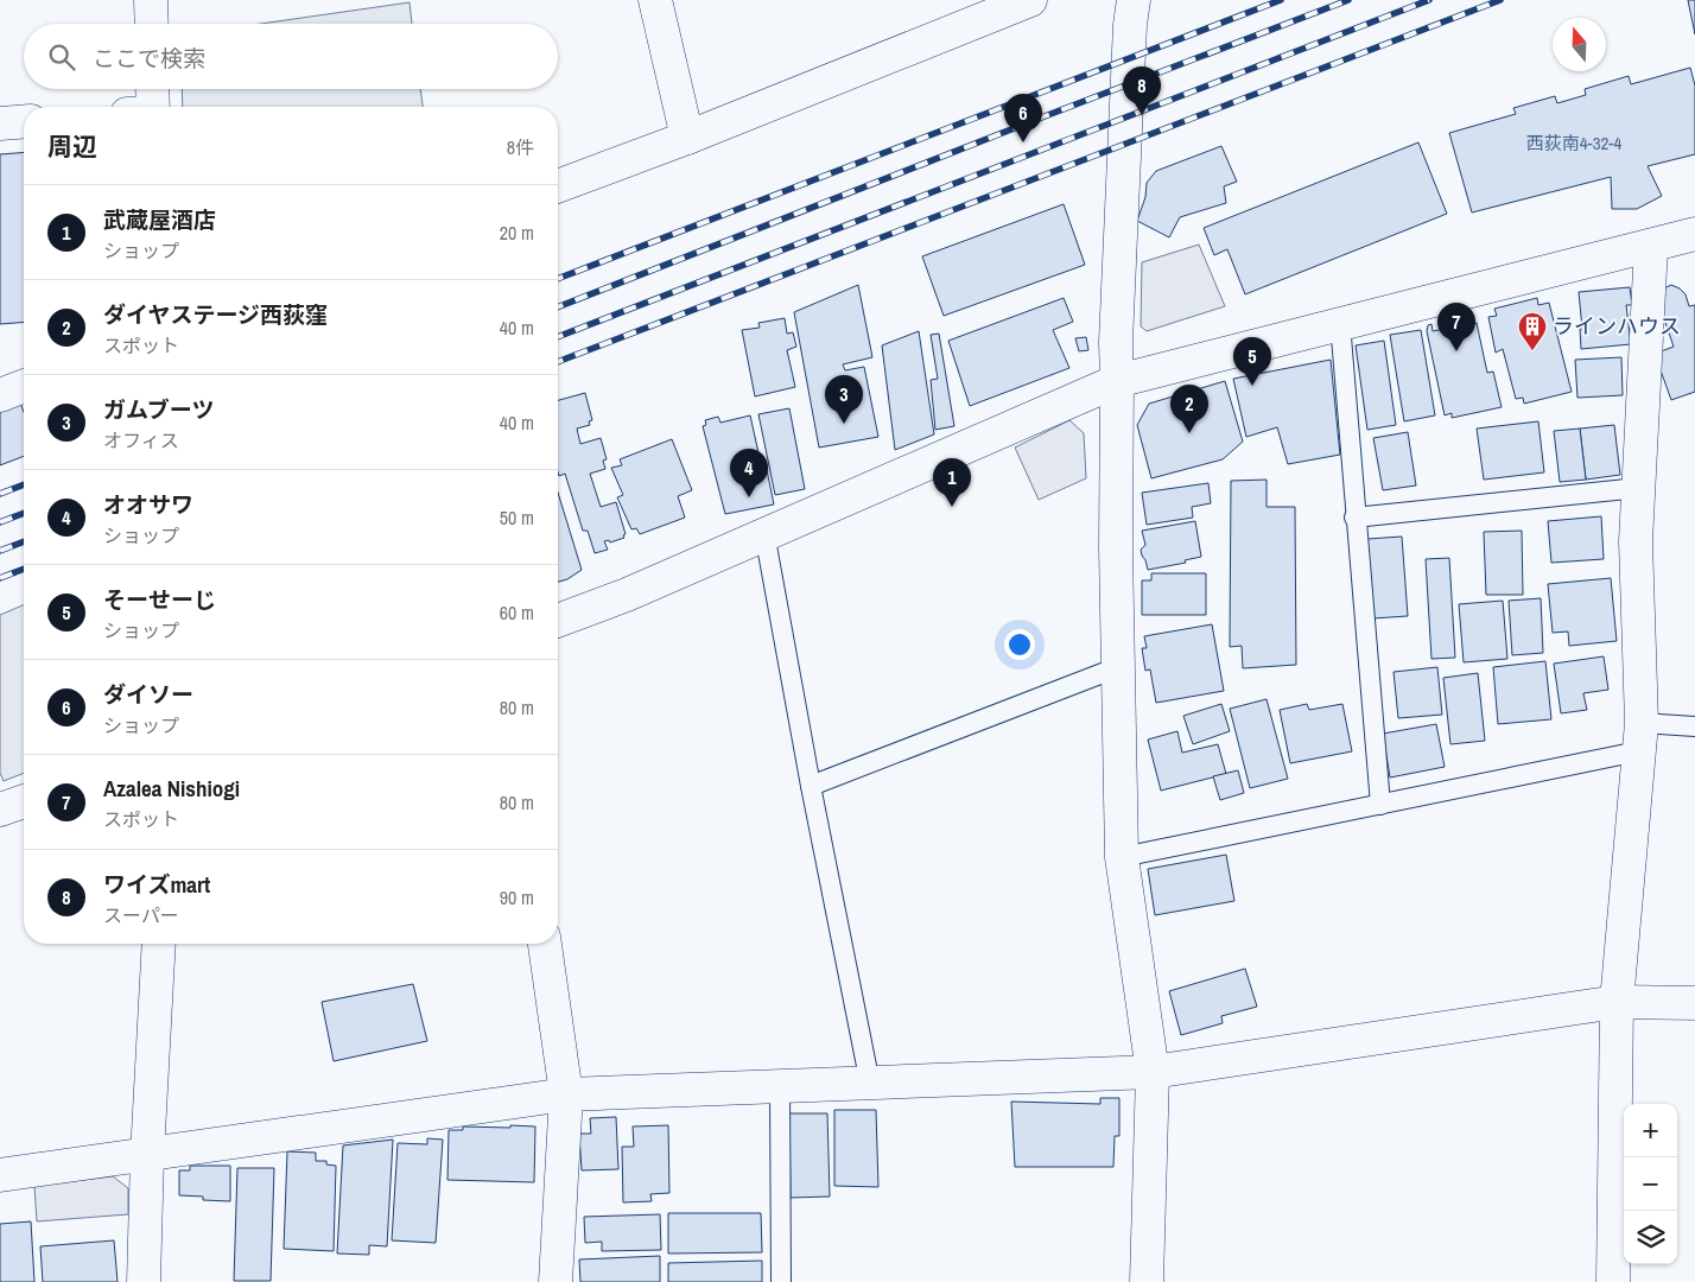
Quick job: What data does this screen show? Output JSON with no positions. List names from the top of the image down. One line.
{"places":{"building":["ラインハウス"]},"house_numbers":["西荻南4-32-4"],"north":"top","page":{"search":"ここで検索","pins":["8","6","7","5","3","2","4","1"],"heading":["周辺","8件"],"list":[{"mark":"1","name":"武蔵屋酒店","note":"ショップ","value":"20 m"},{"mark":"2","name":"ダイヤステージ西荻窪","note":"スポット","value":"40 m"},{"mark":"3","name":"ガムブーツ","note":"オフィス","value":"40 m"},{"mark":"4","name":"オオサワ","note":"ショップ","value":"50 m"},{"mark":"5","name":"そーせーじ","note":"ショップ","value":"60 m"},{"mark":"6","name":"ダイソー","note":"ショップ","value":"80 m"},{"mark":"7","name":"Azalea Nishiogi","note":"スポット","value":"80 m"},{"mark":"8","name":"ワイズmart","note":"スーパー","value":"90 m"}],"map_buttons":["+","−"]}}
